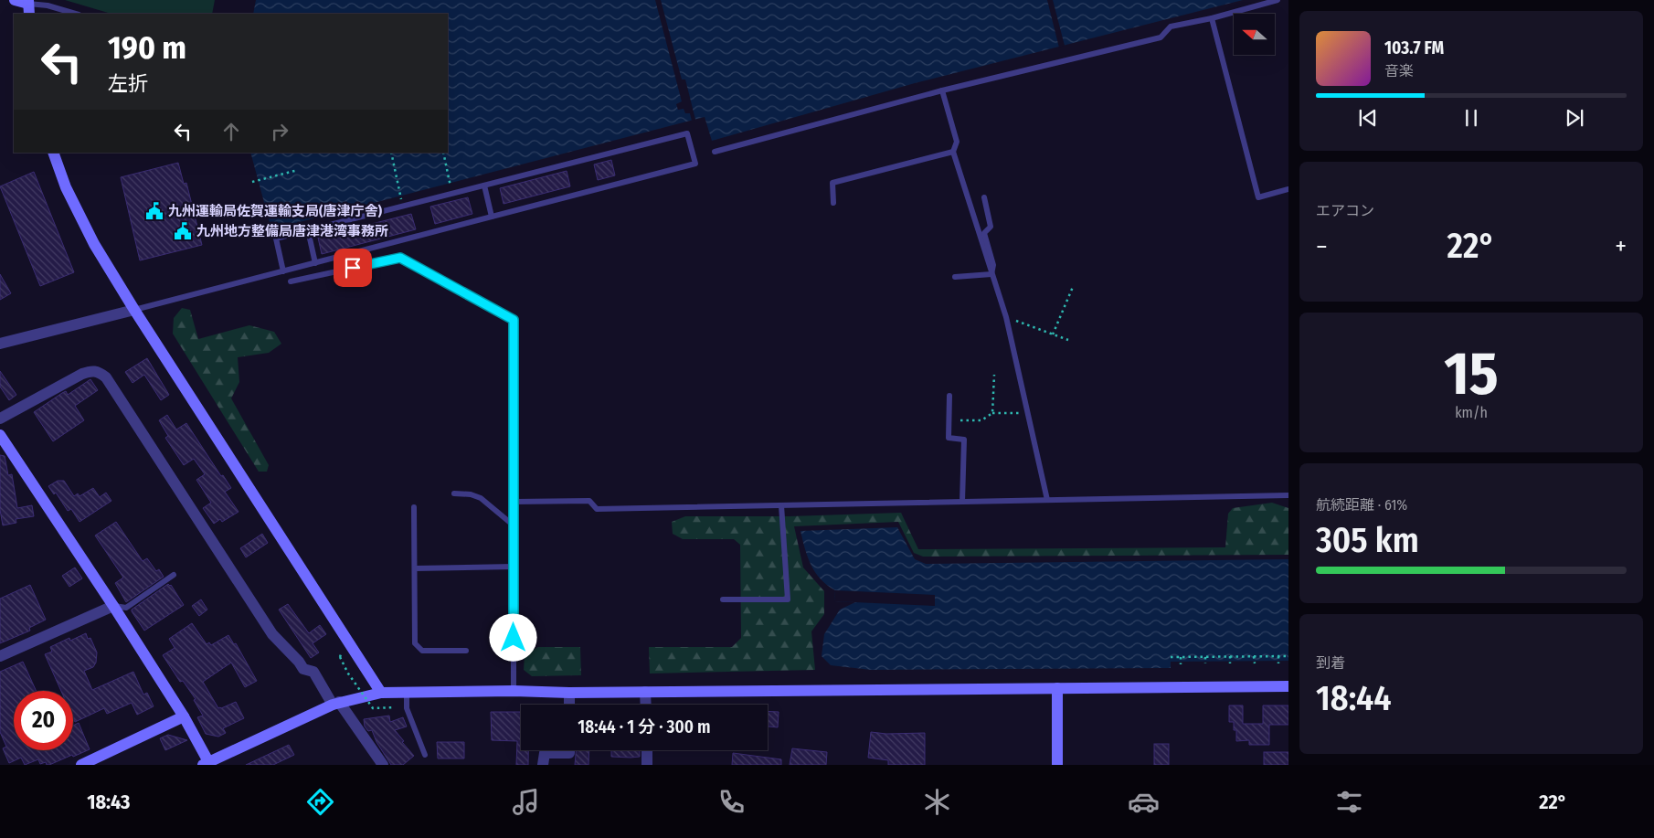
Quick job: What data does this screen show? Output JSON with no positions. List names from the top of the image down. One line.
{"places":{"public building":["九州運輸局佐賀運輸支局(唐津庁舎)","九州地方整備局唐津港湾事務所"]},"north":"left","page":{"turn":["190 m","左折"],"song":["103.7 FM","音楽"],"tile":["エアコン",["15","km/h"],["航続距離 · 61%","305 km"],["到着","18:44"]],"heat":["−","22°","+"],"limit":"20","trip":"18:44 · 1 分 · 300 m","tabs":["18:43","22°"]}}
